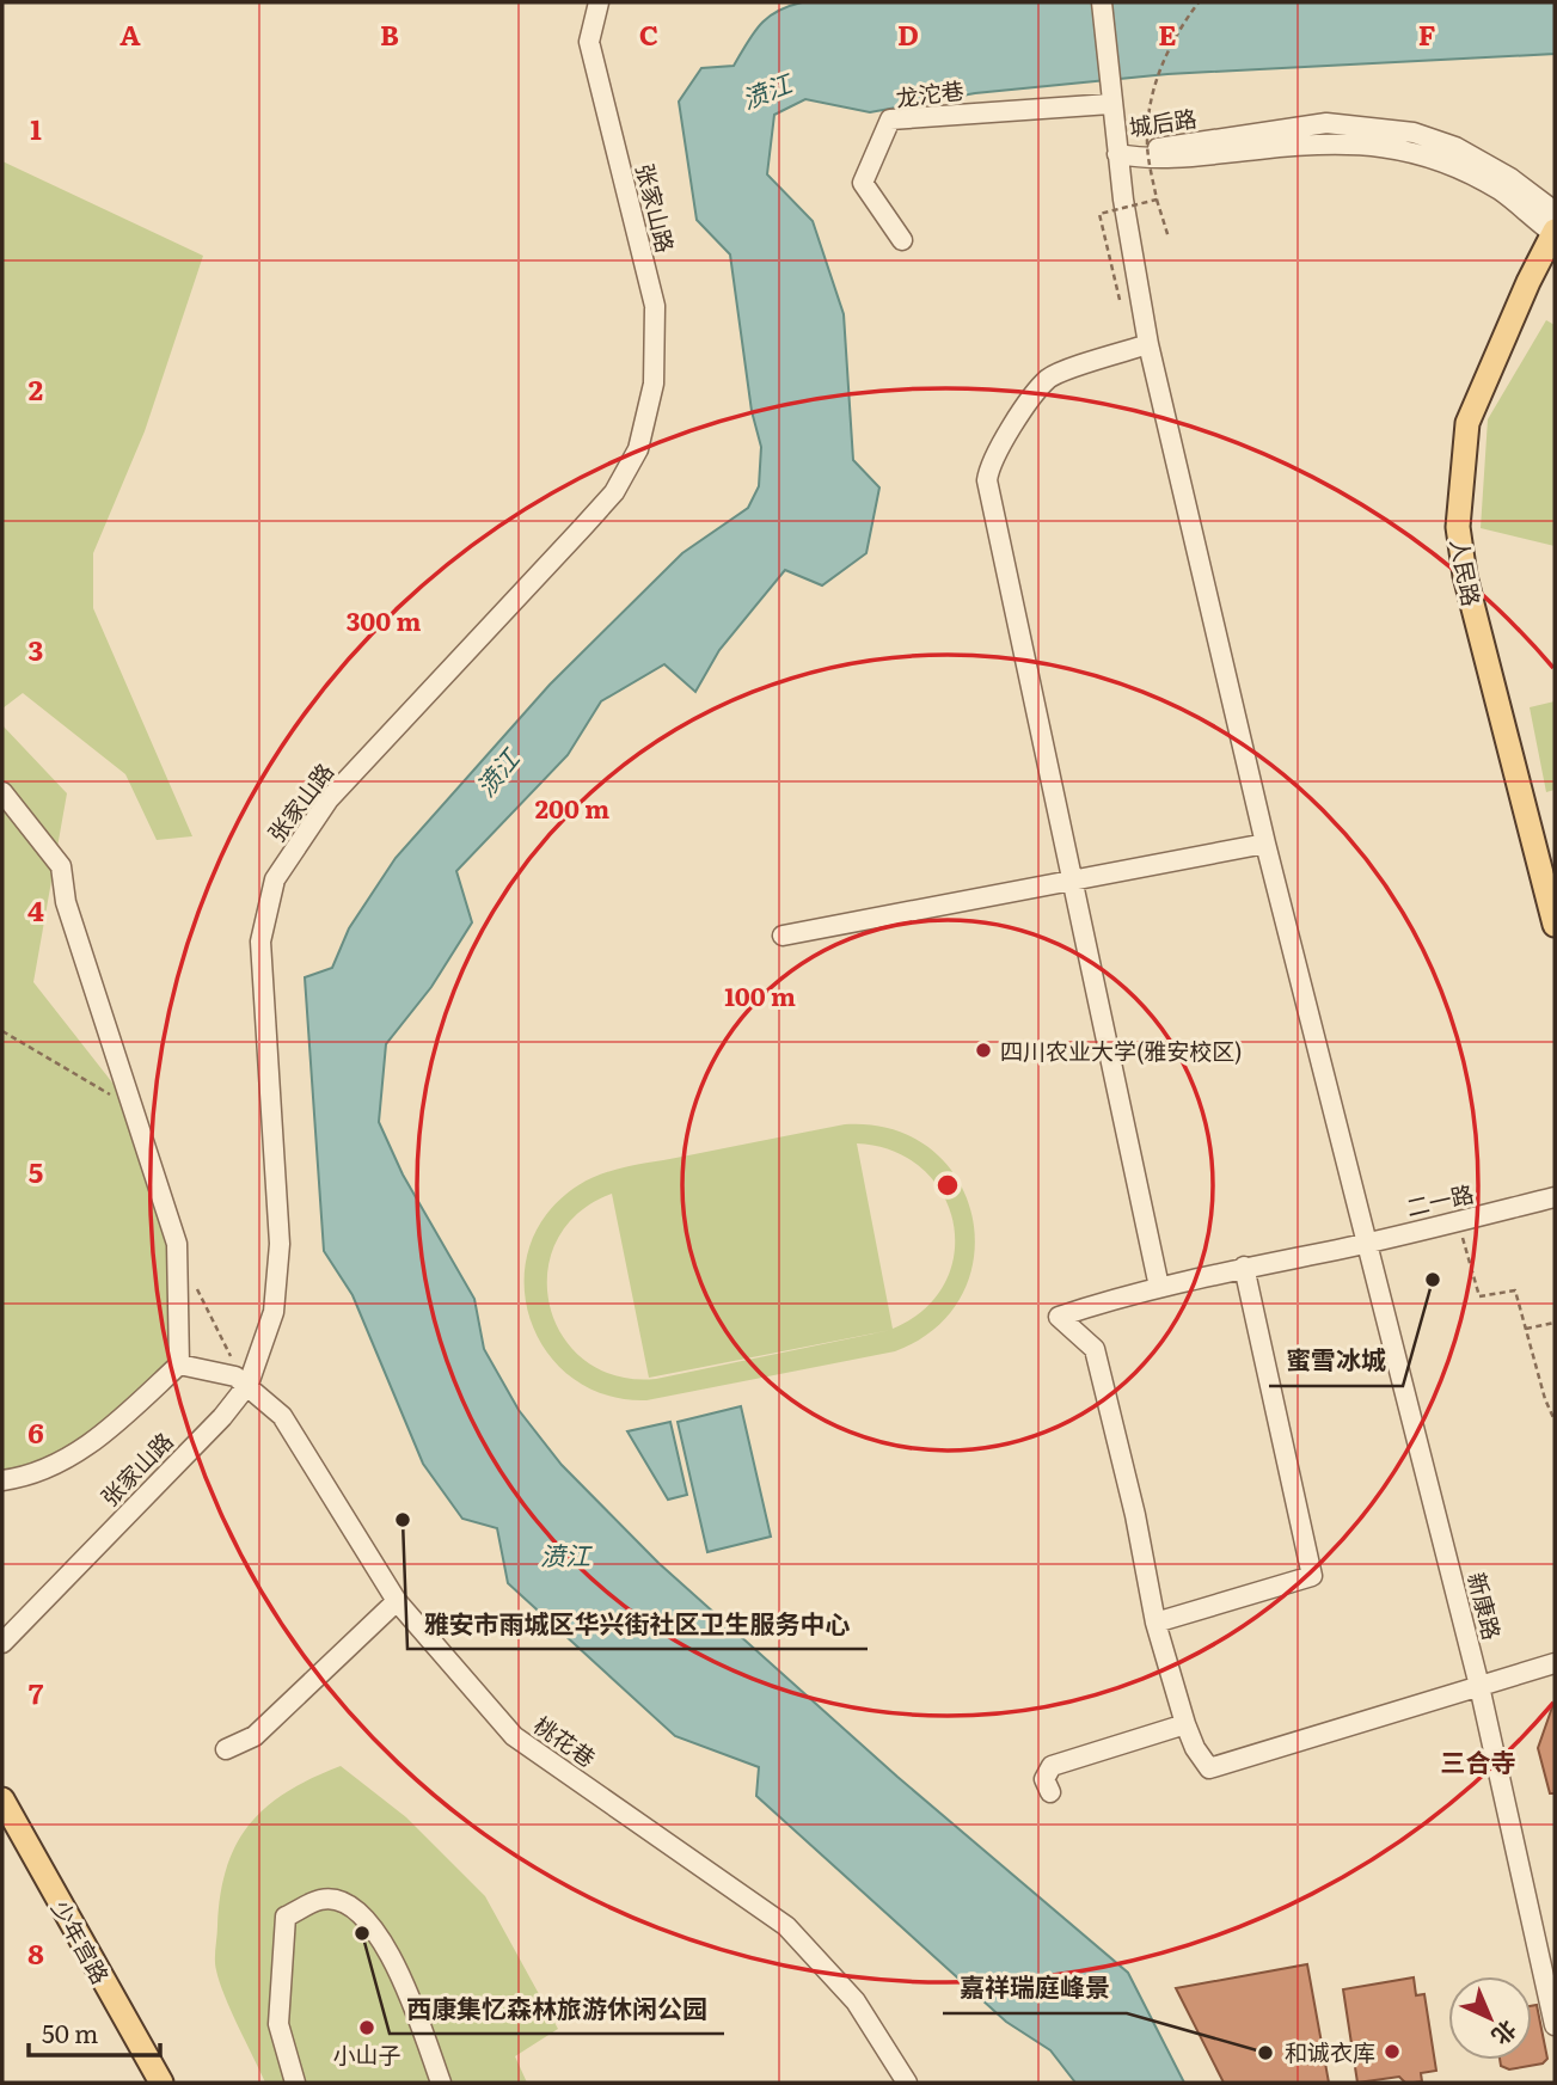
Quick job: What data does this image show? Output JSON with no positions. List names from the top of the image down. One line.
{"streets":{"main road":["人民路","少年宫路"],"street":["龙沱巷","城后路","张家山路","二一路","新康路","桃花巷"]},"crossings":[["龙沱巷","新康路"],["城后路","人民路"],["城后路","新康路"],["张家山路","桃花巷"],["二一路","新康路"]],"districts":["三合寺"],"water":["𣸣江"],"places":["四川农业大学(雅安校区)","蜜雪冰城","雅安市雨城区华兴街社区卫生服务中心","西康集忆森林旅游休闲公园","小山子","和诚衣库","嘉祥瑞庭峰景"],"scale_bar":"50 m","north":"bottom right","grid":{"columns":["A","B","C","D","E","F"],"rows":["1","2","3","4","5","6","7","8"]},"rings":["300 m","200 m","100 m"]}
